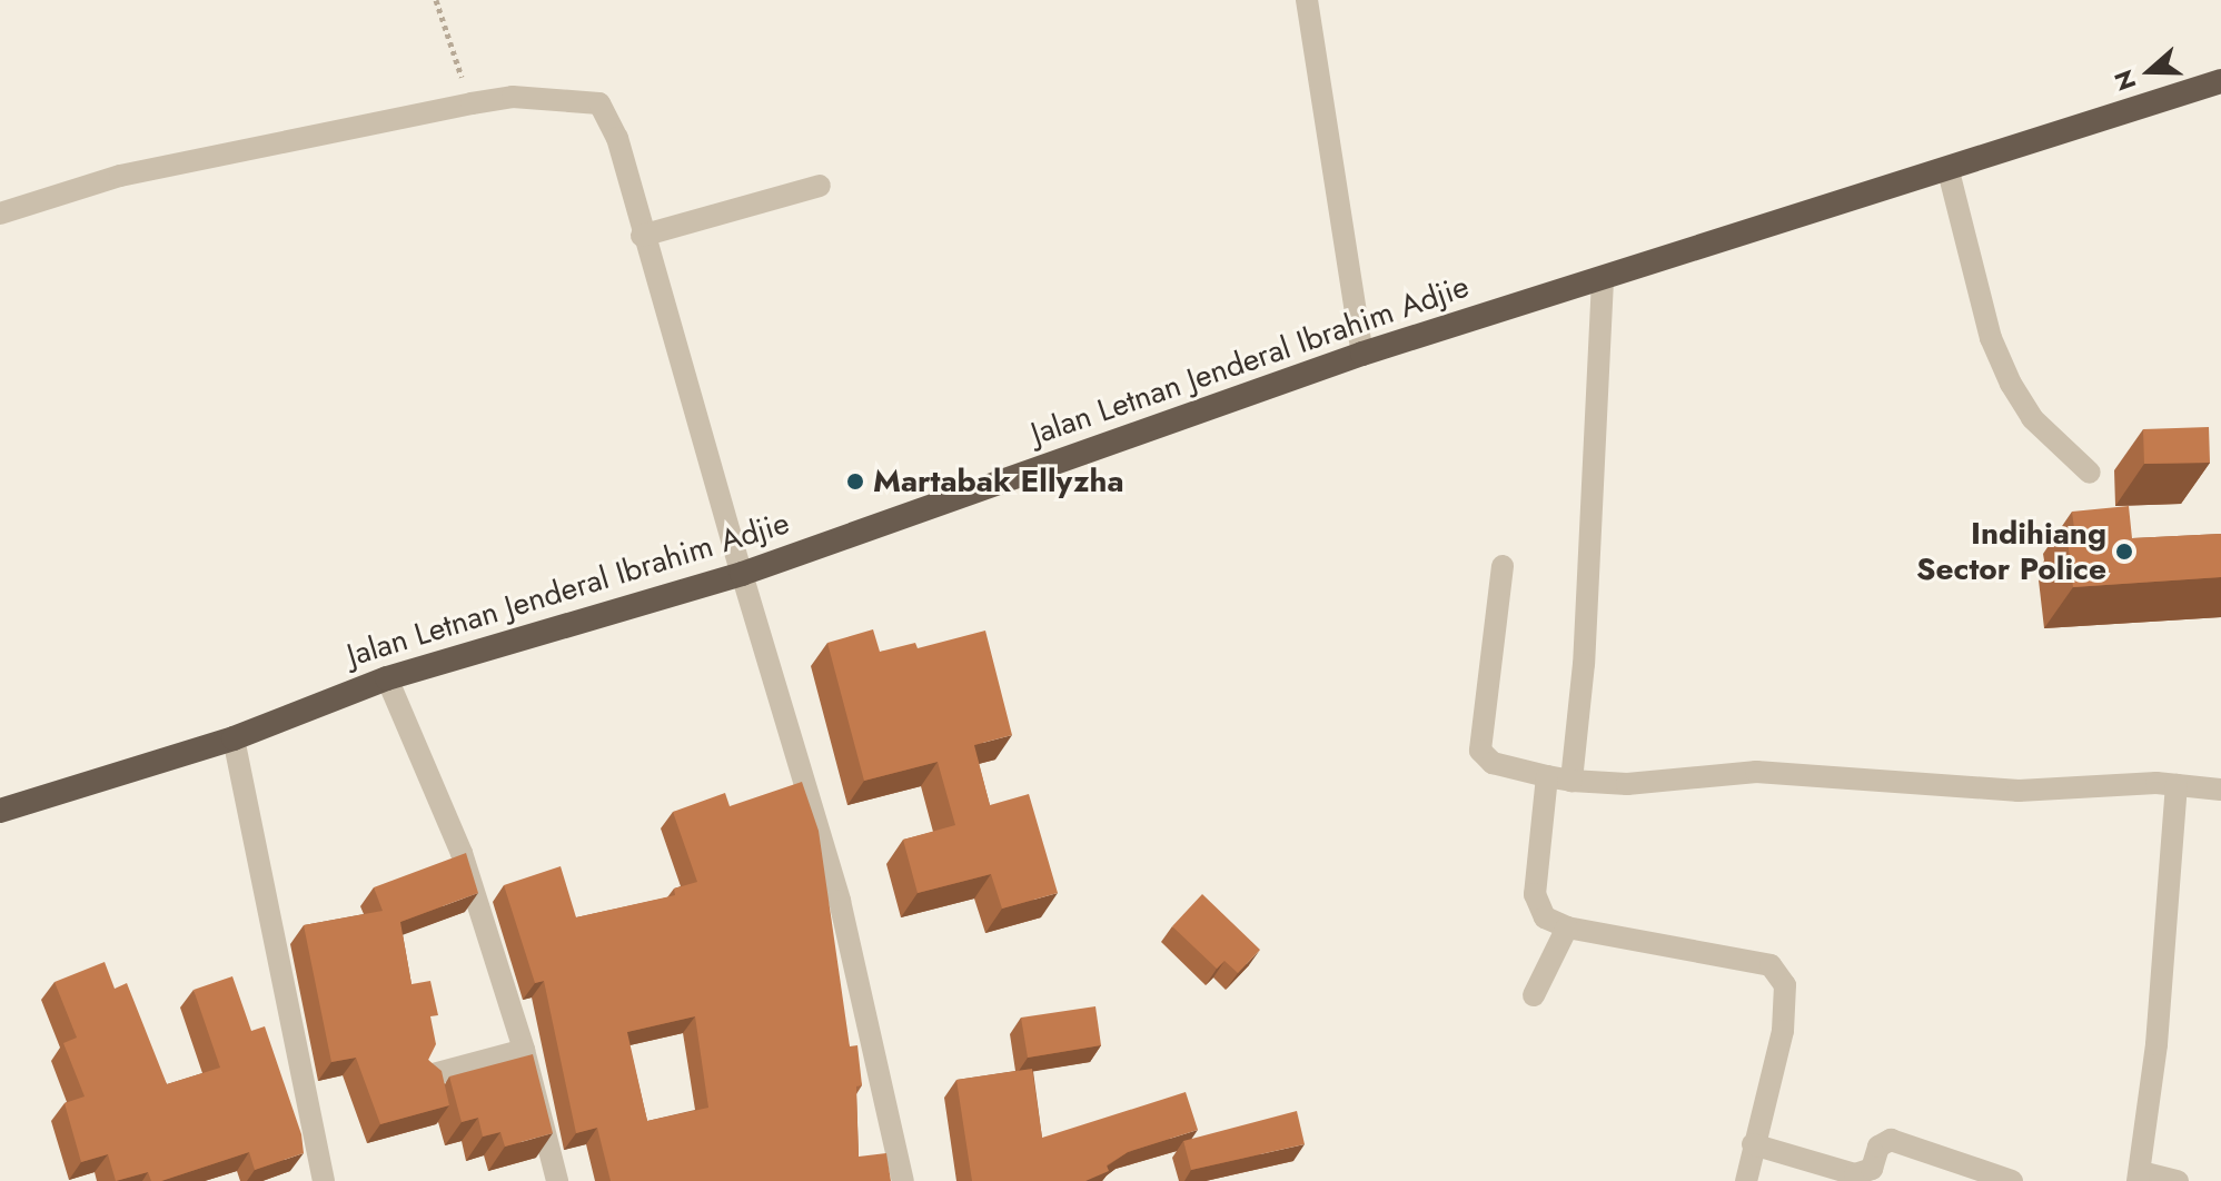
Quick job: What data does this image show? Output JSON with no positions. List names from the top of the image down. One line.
{"streets":{"highway":["Jalan Letnan Jenderal Ibrahim Adjie"]},"places":["Martabak Ellyzha","Indihiang Sector Police"],"north":"left"}
